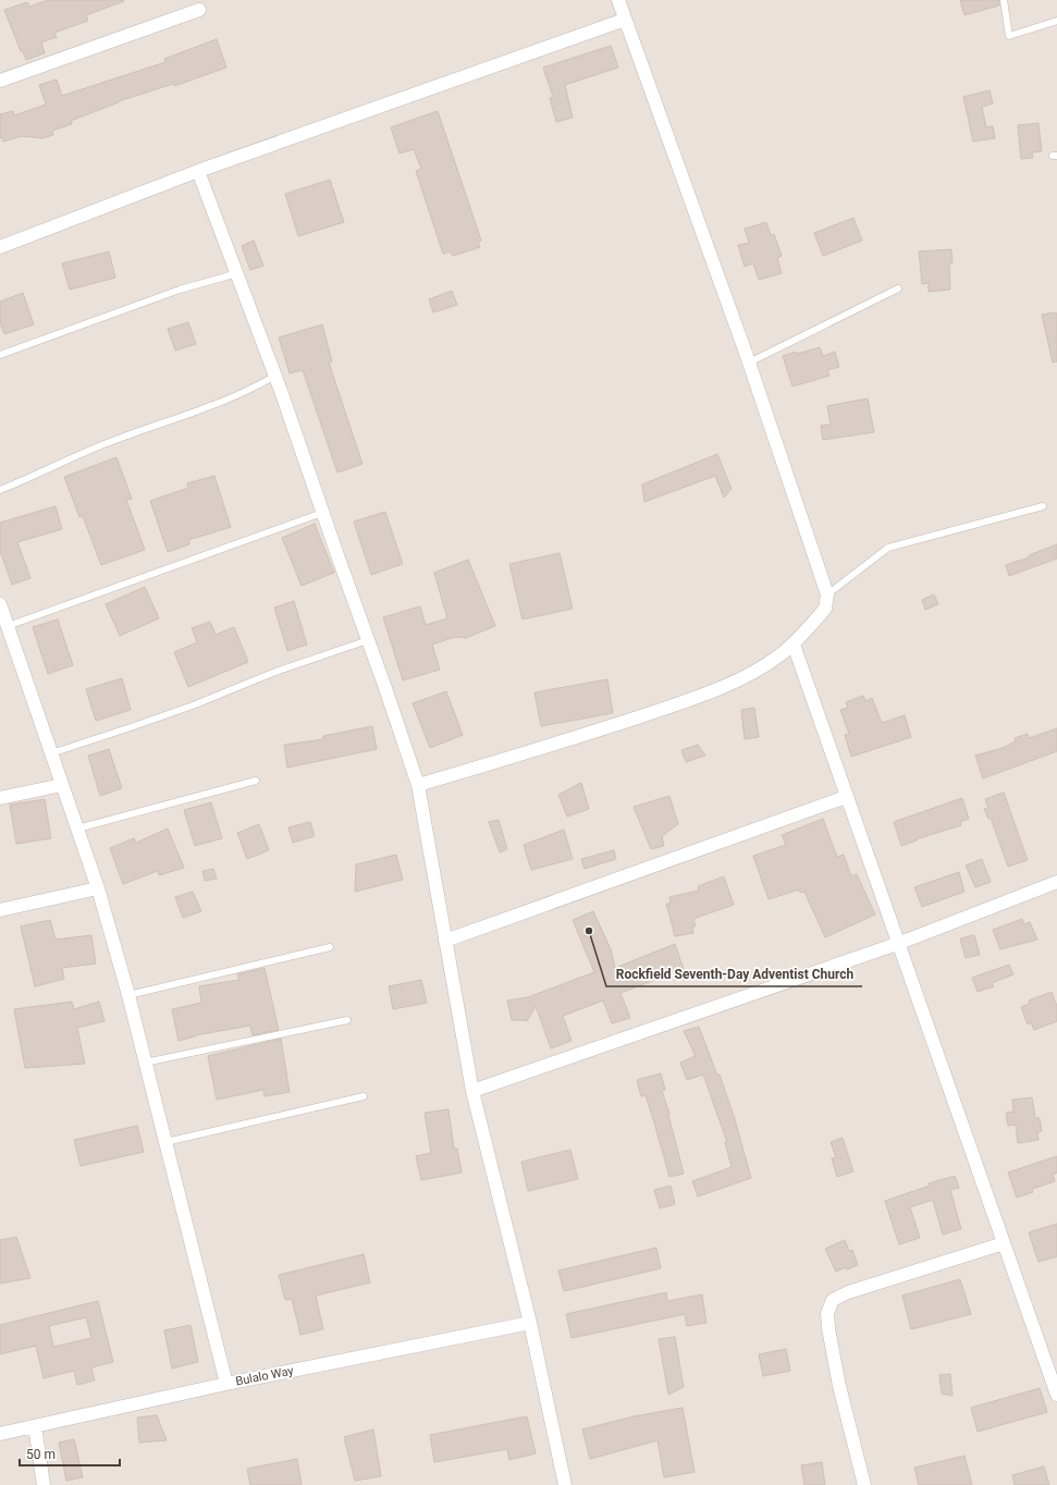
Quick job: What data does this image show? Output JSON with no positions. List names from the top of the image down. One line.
{"streets":{"street":["Bulalo Way"]},"places":["Rockfield Seventh-Day Adventist Church"],"scale_bar":"50 m"}
